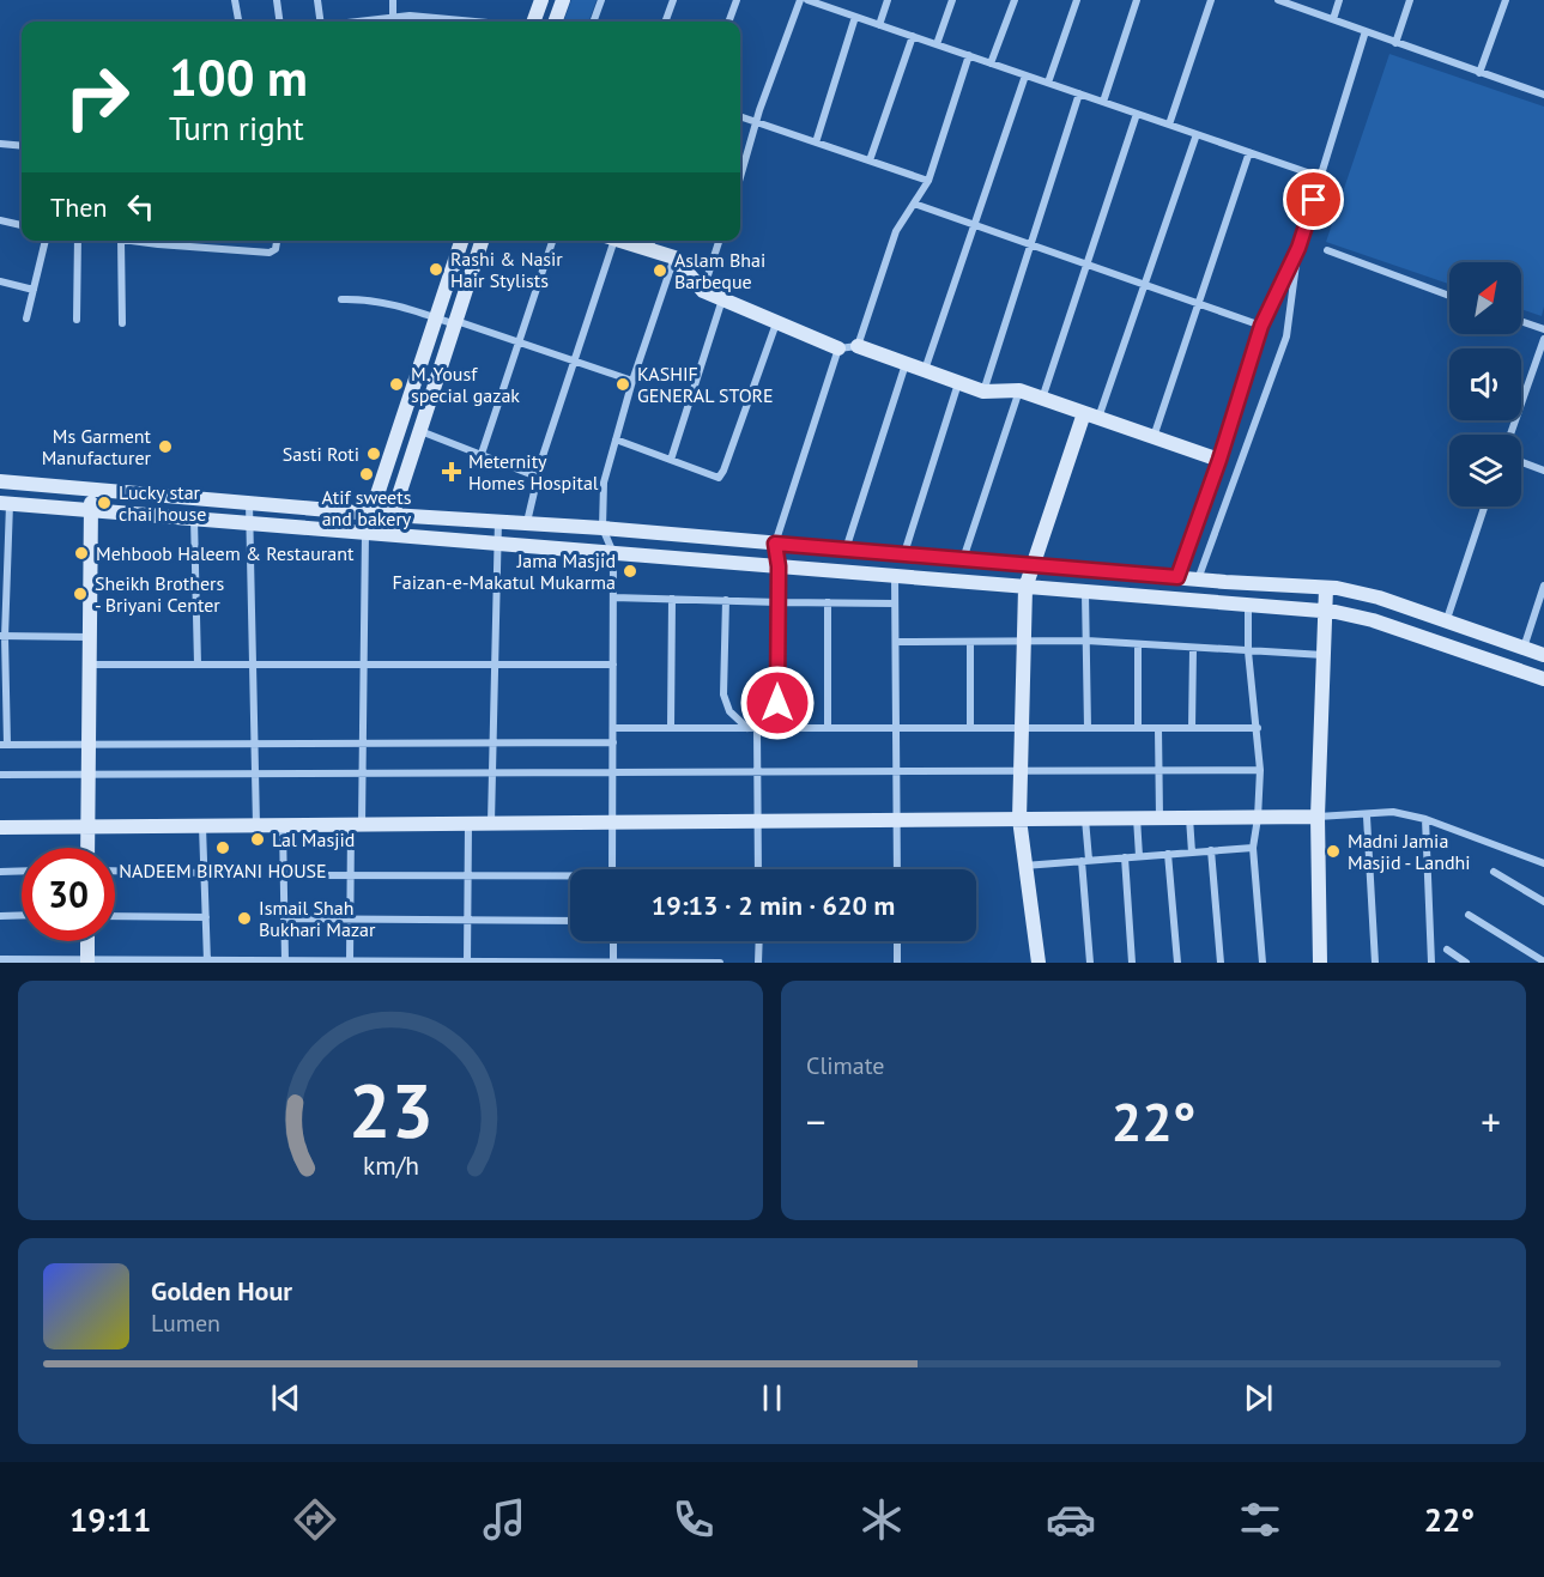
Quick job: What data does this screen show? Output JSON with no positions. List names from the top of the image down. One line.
{"places":{"other":["Rashi & Nasir Hair Stylists","Aslam Bhai Barbeque","M. Yousf special gazak","KASHIF GENERAL STORE","Ms Garment Manufacturer","Sasti Roti","Atif sweets and bakery","Lucky star chai house","Mehboob Haleem & Restaurant","Jama Masjid Faizan-e-Makatul Mukarma","Sheikh Brothers - Briyani Center","Lal Masjid","NADEEM BIRYANI HOUSE","Madni Jamia Masjid - Landhi","Ismail Shah Bukhari Mazar"],"health":["Meternity Homes Hospital"]},"north":"top right","page":{"turn":["100 m","Turn right"],"then":"Then","limit":"30","trip":"19:13 · 2 min · 620 m","tile":"Climate","heat":["−","22°","+"],"song":["Golden Hour","Lumen"],"tabs":["19:11","22°"],"gauge":["23","km/h"]}}
